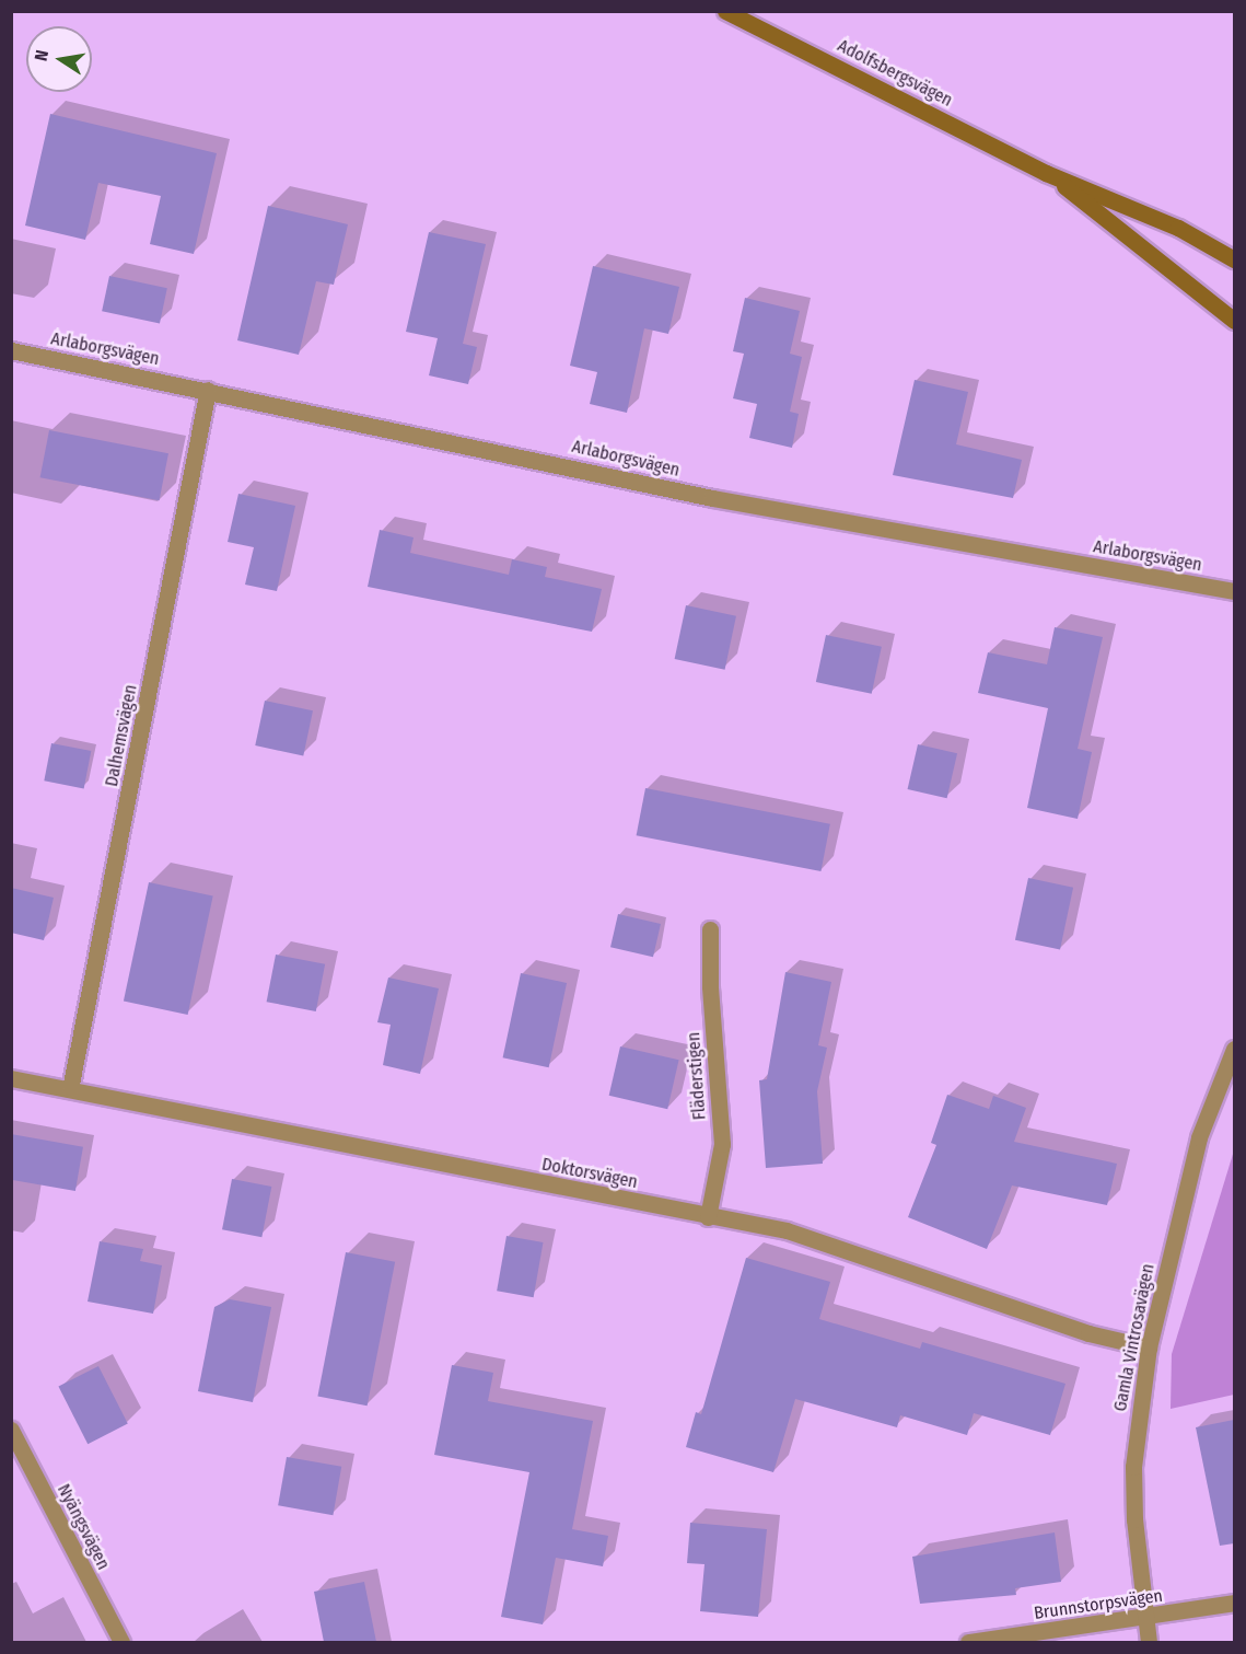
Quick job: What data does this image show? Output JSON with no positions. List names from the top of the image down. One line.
{"streets":{"main road":["Adolfsbergsvägen"],"street":["Arlaborgsvägen","Dalhemsvägen","Fläderstigen","Doktorsvägen","Gamla Vintrosavägen","Nyängsvägen","Brunnstorpsvägen"]},"crossings":[["Arlaborgsvägen","Dalhemsvägen"],["Dalhemsvägen","Doktorsvägen"],["Fläderstigen","Doktorsvägen"],["Doktorsvägen","Gamla Vintrosavägen"],["Gamla Vintrosavägen","Brunnstorpsvägen"]],"north":"left"}
